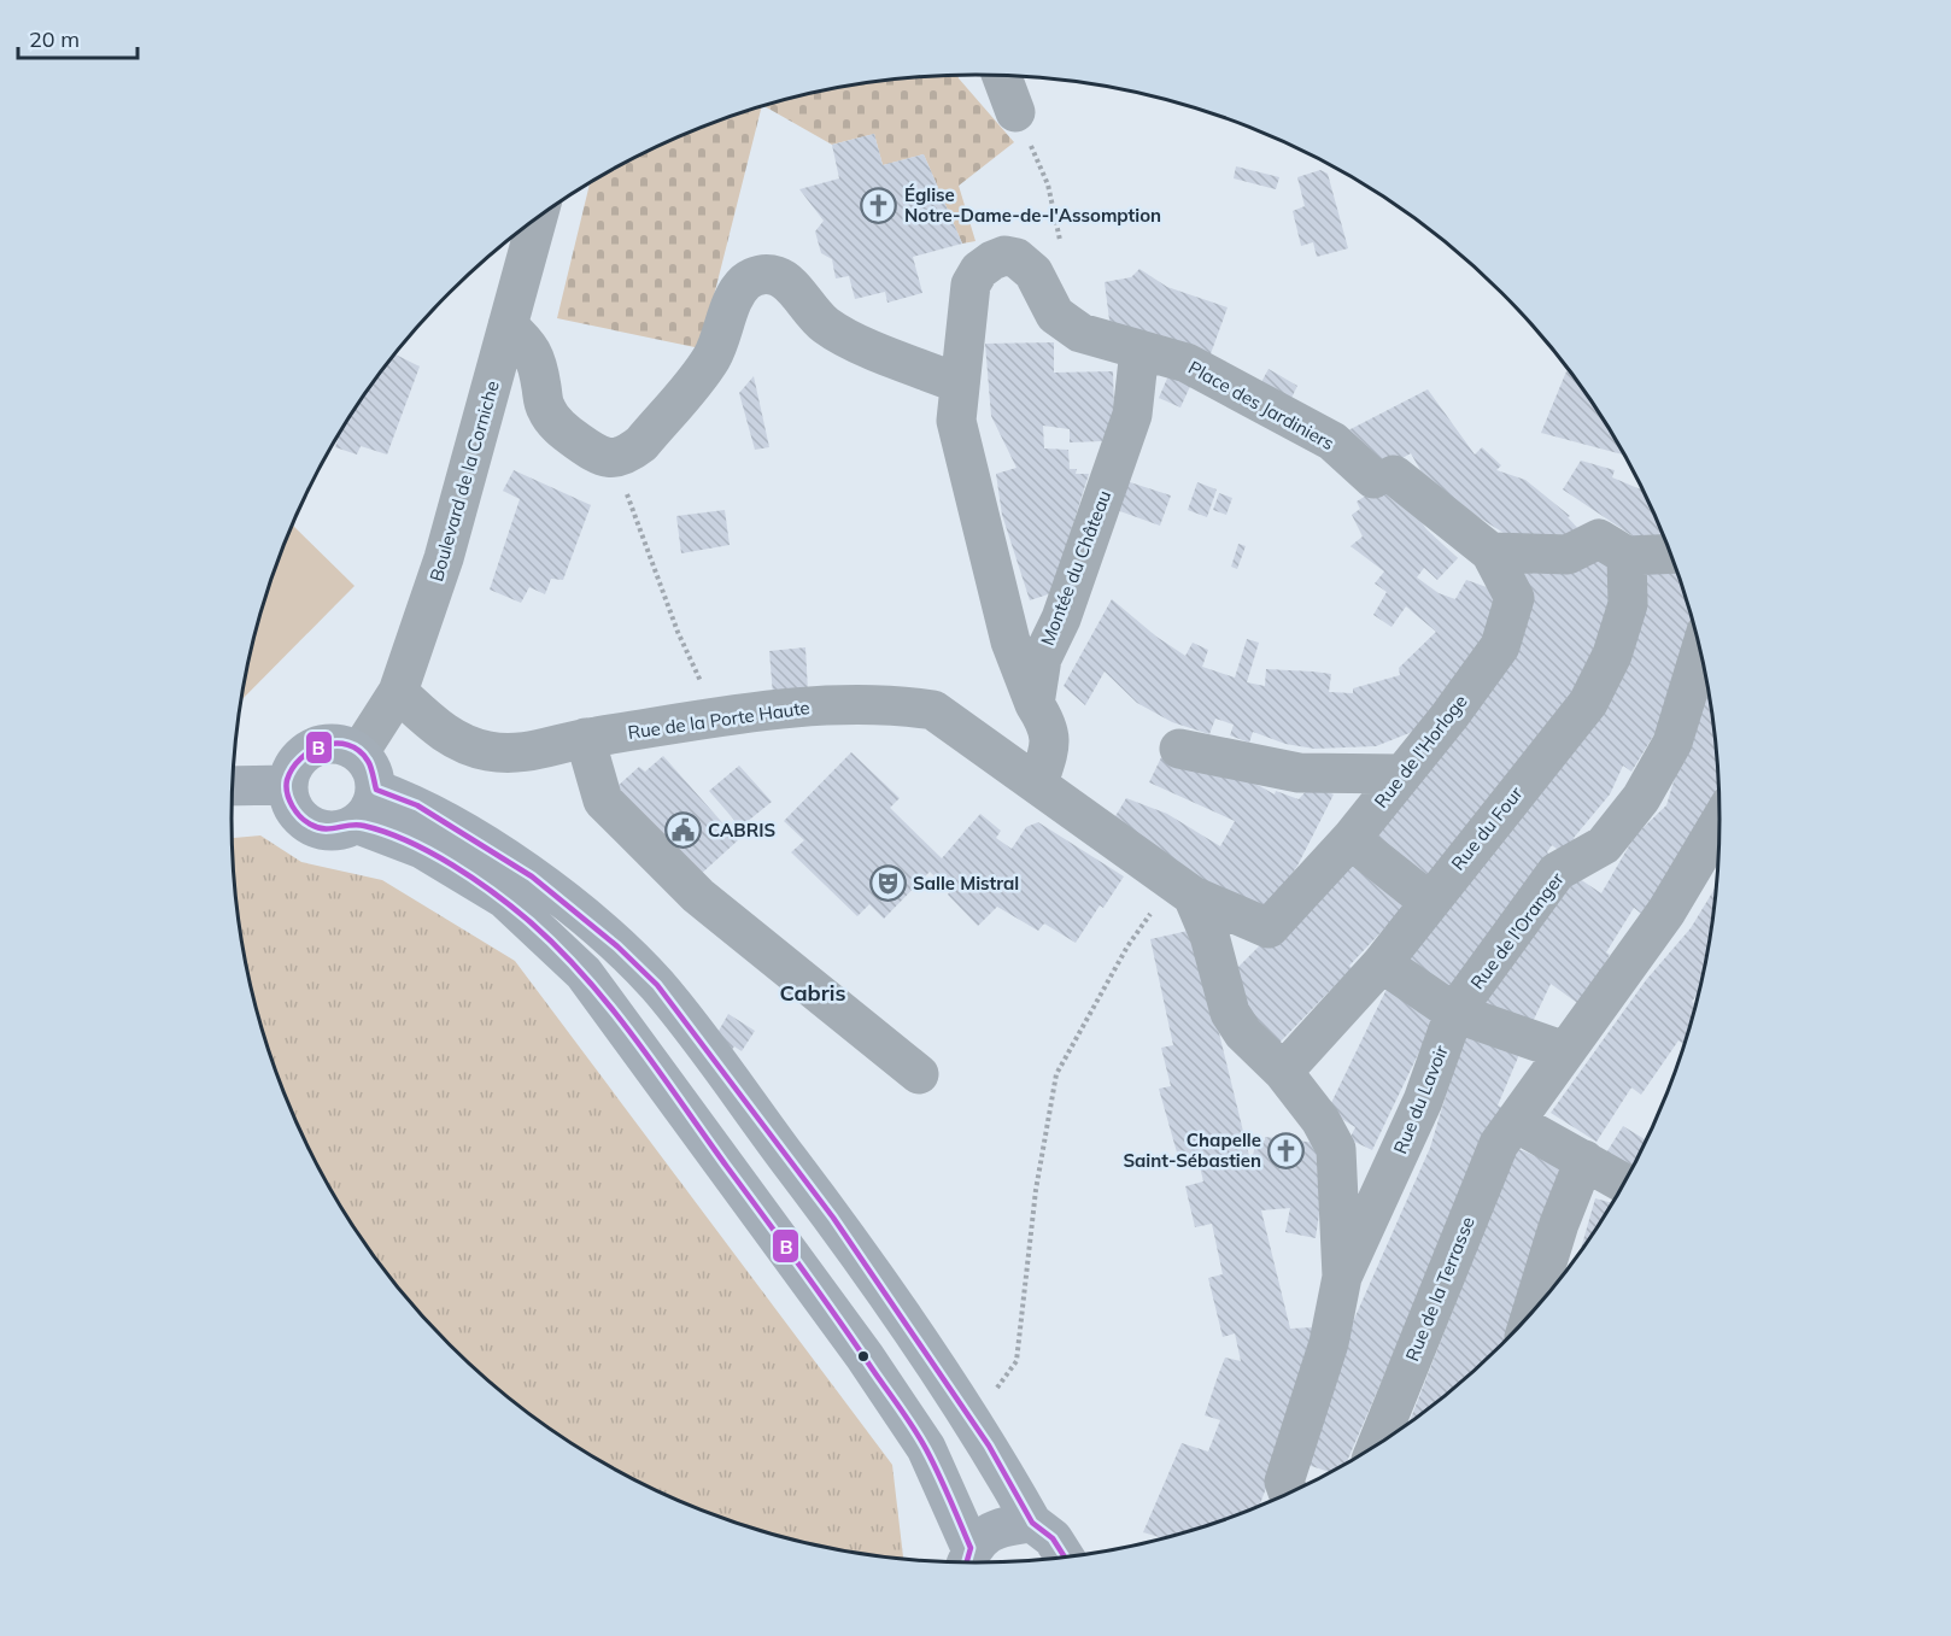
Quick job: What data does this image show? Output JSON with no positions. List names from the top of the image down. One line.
{"streets":{"street":["Place des Jardiniers","Boulevard de la Corniche","Montée du Château","Rue de la Porte Haute","Rue de l'Horloge","Rue du Four","Rue de l'Oranger","Rue du Lavoir","Rue de la Terrasse"]},"crossings":[["Place des Jardiniers","Montée du Château"],["Place des Jardiniers","Rue de l'Horloge"],["Boulevard de la Corniche","Rue de la Porte Haute"],["Rue de la Porte Haute","Rue de l'Horloge"],["Rue de l'Oranger","Rue du Lavoir"]],"districts":["Cabris"],"places":{"church":["Église Notre-Dame-de-l'Assomption","Chapelle Saint-Sébastien"],"public building":["CABRIS"],"theatre":["Salle Mistral"]},"lines":["transit line B"],"scale_bar":"20 m"}
